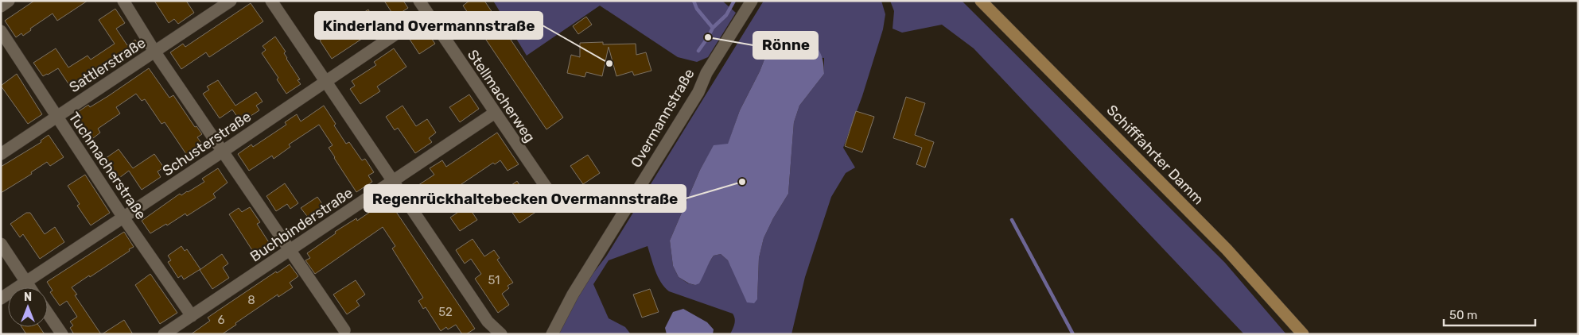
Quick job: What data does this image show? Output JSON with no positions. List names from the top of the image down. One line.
{"streets":{"main road":["Schifffahrter Damm"],"street":["Sattlerstraße","Stellmacherweg","Overmannstraße","Schusterstraße","Tuchmacherstraße","Buchbinderstraße"]},"crossings":[["Sattlerstraße","Tuchmacherstraße"],["Stellmacherweg","Schusterstraße"],["Stellmacherweg","Buchbinderstraße"],["Schusterstraße","Tuchmacherstraße"],["Tuchmacherstraße","Buchbinderstraße"]],"places":["Rönne","Kinderland Overmannstraße","Regenrückhaltebecken Overmannstraße"],"house_numbers":["51","8","52","6"],"scale_bar":"50 m","north":"top"}
